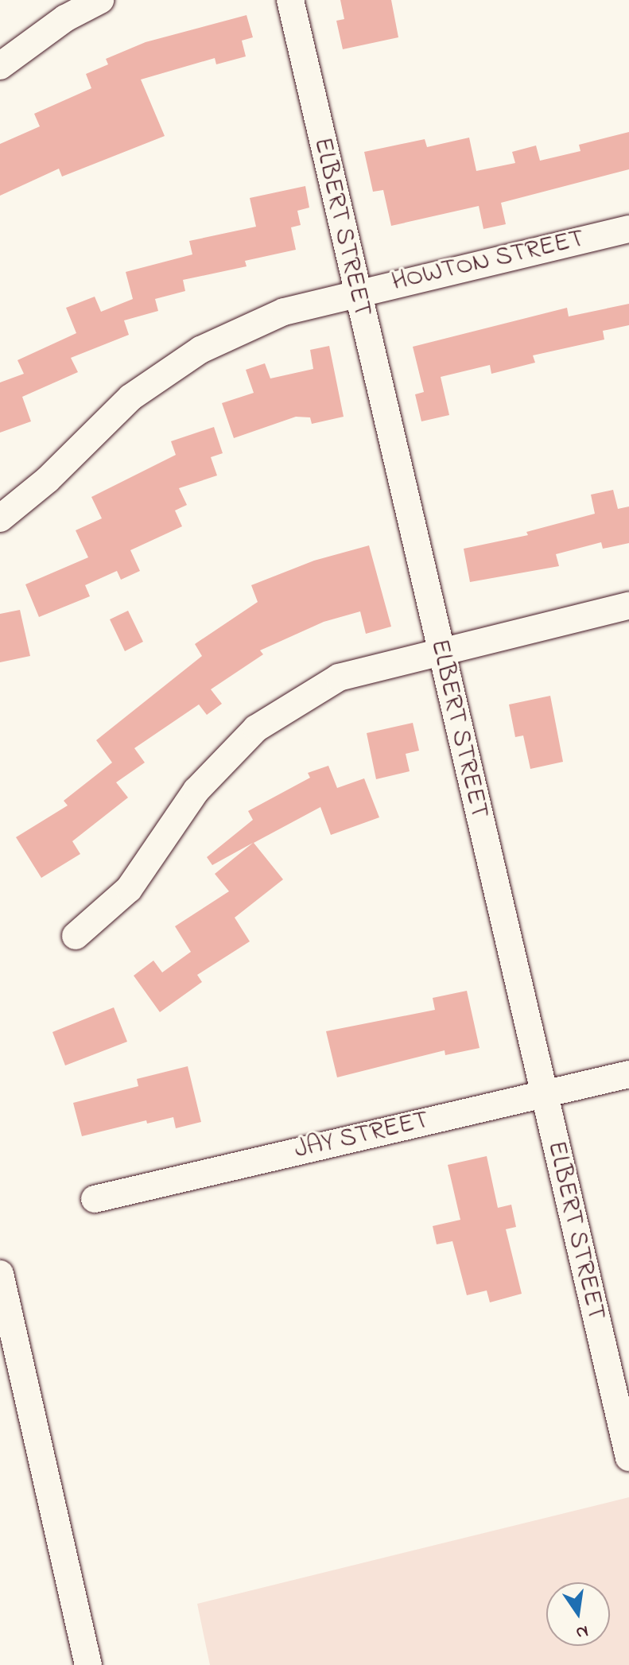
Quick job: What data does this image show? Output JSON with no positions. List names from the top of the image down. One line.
{"streets":{"street":["ELBERT STREET","HOWTON STREET","JAY STREET"]},"crossings":[["ELBERT STREET","HOWTON STREET"],["ELBERT STREET","JAY STREET"]],"north":"bottom"}
